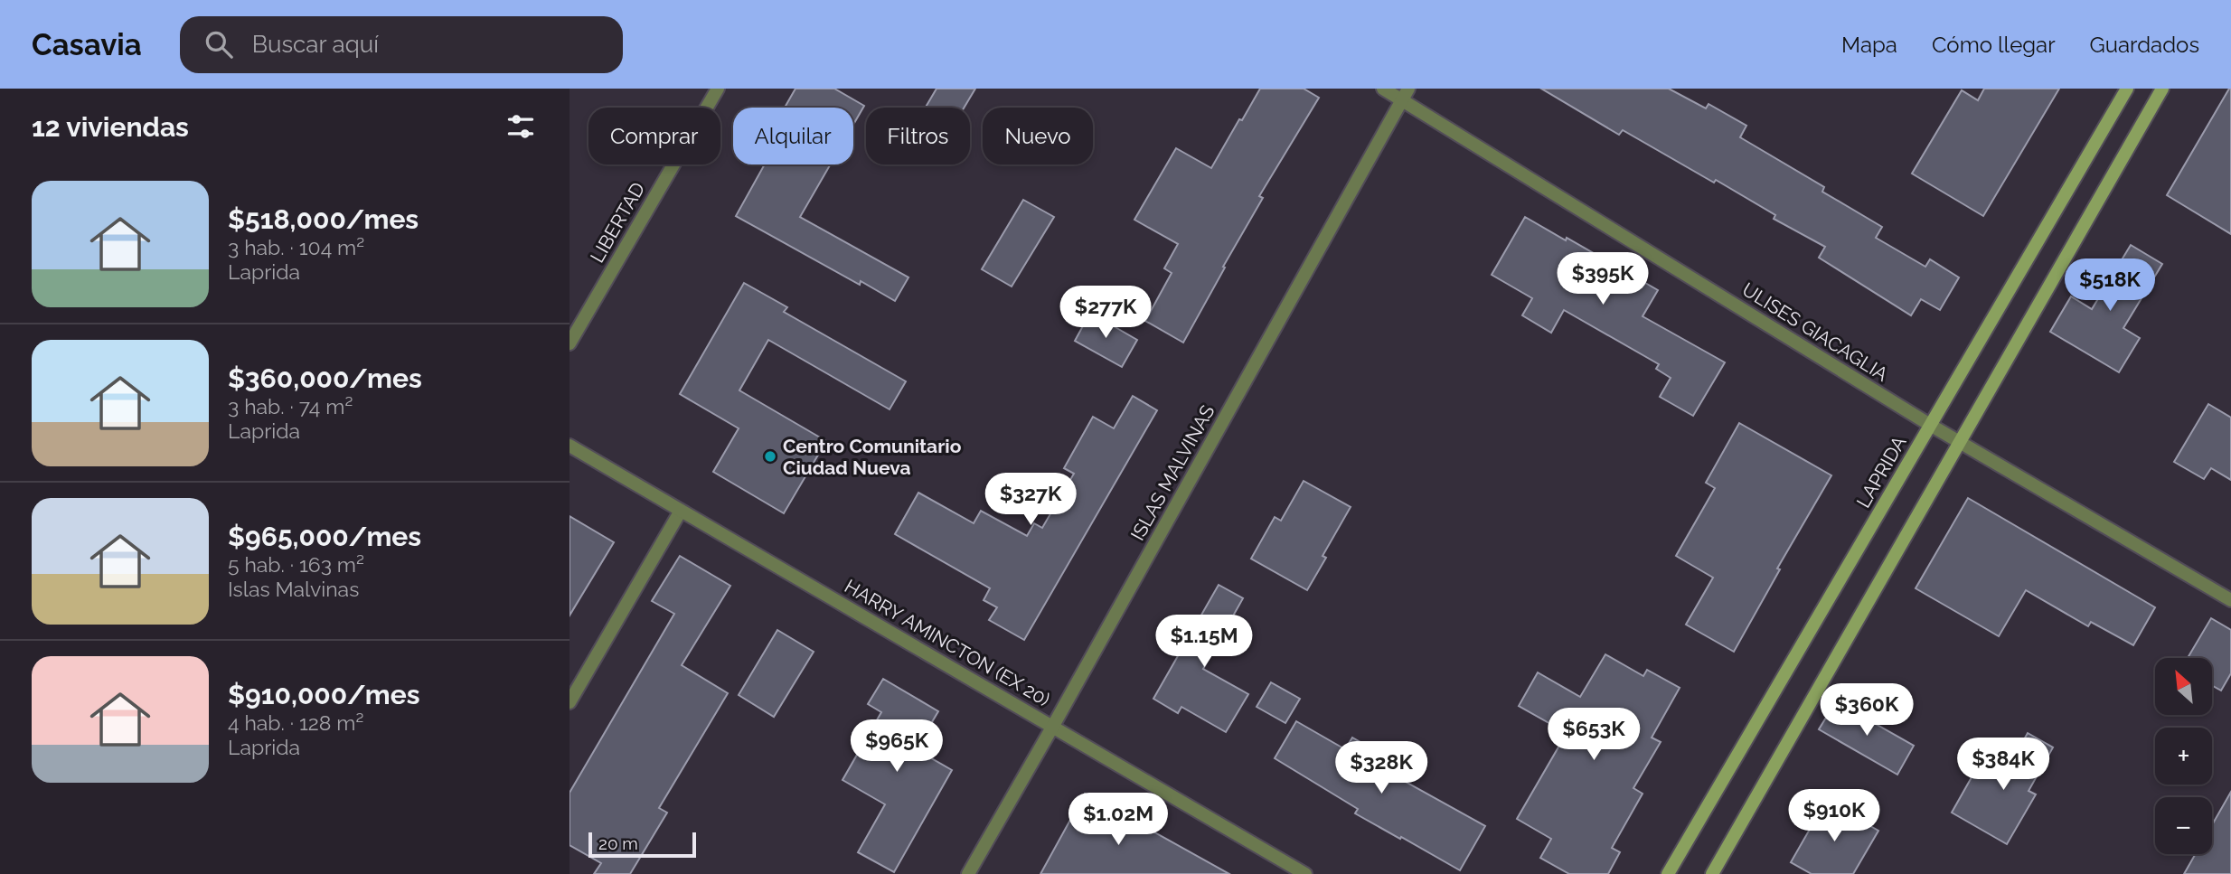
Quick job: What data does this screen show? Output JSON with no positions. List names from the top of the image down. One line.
{"streets":{"main road":["LAPRIDA"],"street":["LIBERTAD","ULISES GIACAGLIA","ISLAS MALVINAS","HARRY AMINCTON (EX 20)"]},"crossings":[["ULISES GIACAGLIA","LAPRIDA"],["ULISES GIACAGLIA","ISLAS MALVINAS"],["ISLAS MALVINAS","HARRY AMINCTON (EX 20)"]],"places":["Centro Comunitario Ciudad Nueva"],"scale_bar":"20 m","north":"top left","page":{"header":"Casavia","search":"Buscar aquí","nav":["Mapa","Cómo llegar","Guardados"],"heading":"12 viviendas","chip":["Comprar","Alquilar","Filtros","Nuevo"],"list":[{"name":"$518,000/mes","note":"3 hab. · 104 m² · Laprida"},{"name":"$360,000/mes","note":"3 hab. · 74 m² · Laprida"},{"name":"$965,000/mes","note":"5 hab. · 163 m² · Islas Malvinas"},{"name":"$910,000/mes","note":"4 hab. · 128 m² · Laprida"}],"price":["$395K","$518K","$277K","$327K","$1.15M","$360K","$653K","$965K","$384K","$328K","$910K","$1.02M"],"map_buttons":["+","−"],"scale":"20 m"}}
